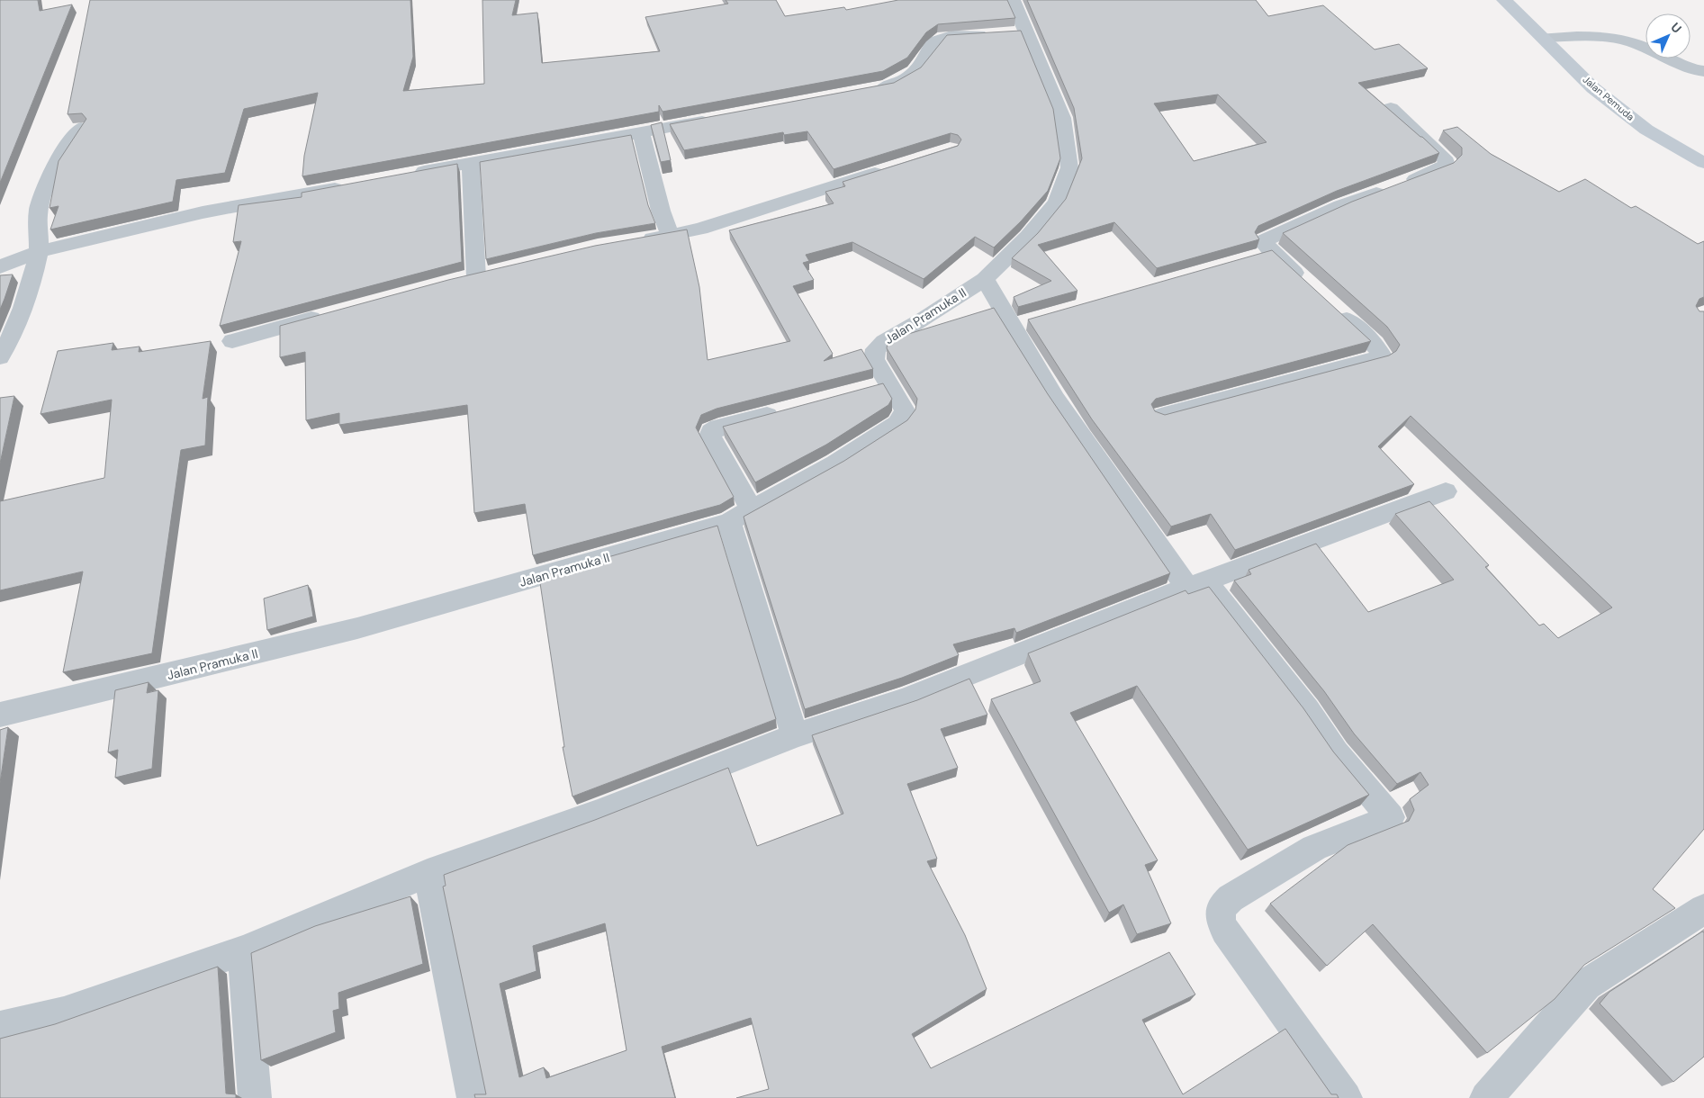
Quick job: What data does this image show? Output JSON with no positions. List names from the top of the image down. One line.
{"streets":{"street":["Jalan Pemuda","Jalan Pramuka II"]},"north":"top right"}
